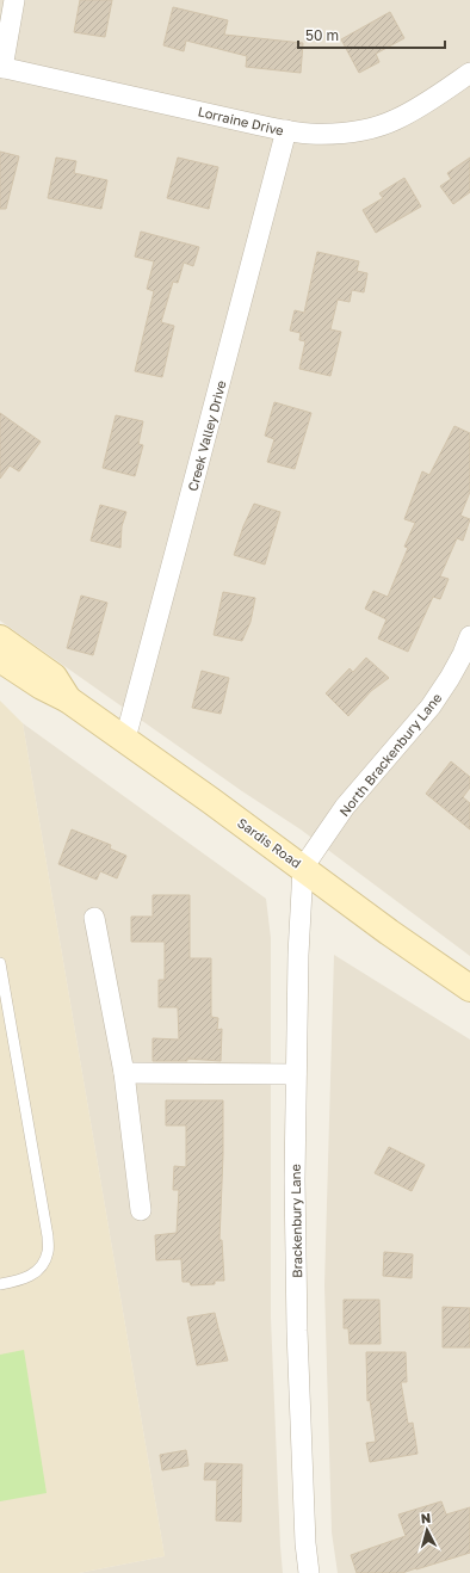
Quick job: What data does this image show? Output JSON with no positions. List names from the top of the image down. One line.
{"streets":{"main road":["Sardis Road"],"street":["Lorraine Drive","Creek Valley Drive","North Brackenbury Lane","Brackenbury Lane"]},"crossings":[["Lorraine Drive","Creek Valley Drive"],["Creek Valley Drive","Sardis Road"],["North Brackenbury Lane","Sardis Road"],["North Brackenbury Lane","Brackenbury Lane"],["Sardis Road","Brackenbury Lane"]],"scale_bar":"50 m","north":"top"}
